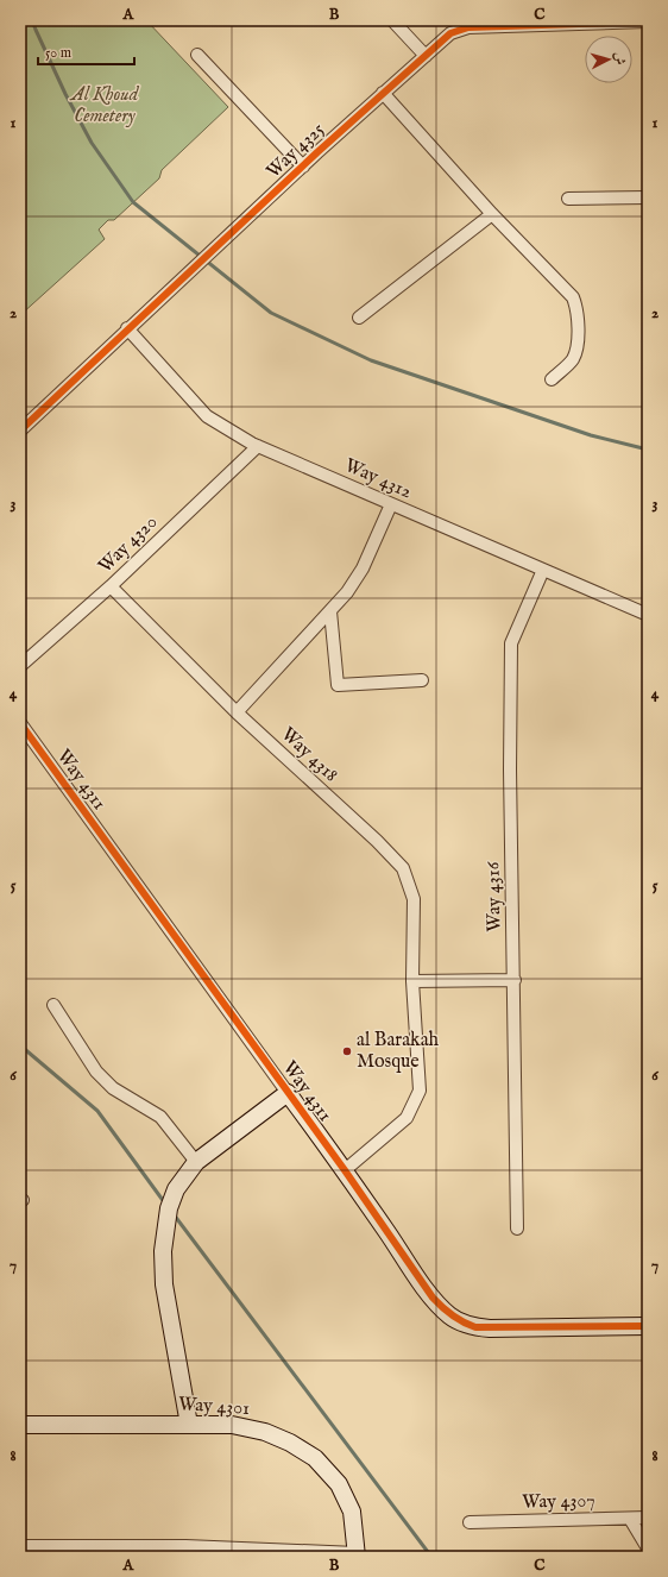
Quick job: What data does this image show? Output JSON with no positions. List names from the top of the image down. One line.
{"streets":{"street":["Way 4325","Way 4312","Way 4320","Way 4318","Way 4311","Way 4316","Way 4301","Way 4307"]},"crossings":[["Way 4325","Way 4312"],["Way 4312","Way 4320"],["Way 4312","Way 4316"],["Way 4320","Way 4318"],["Way 4318","Way 4311"]],"parks":["Al Khoud Cemetery"],"places":["al Barakah Mosque"],"scale_bar":"50 m","north":"right","grid":{"columns":["A","B","C"],"rows":["1","2","3","4","5","6","7","8"]}}
